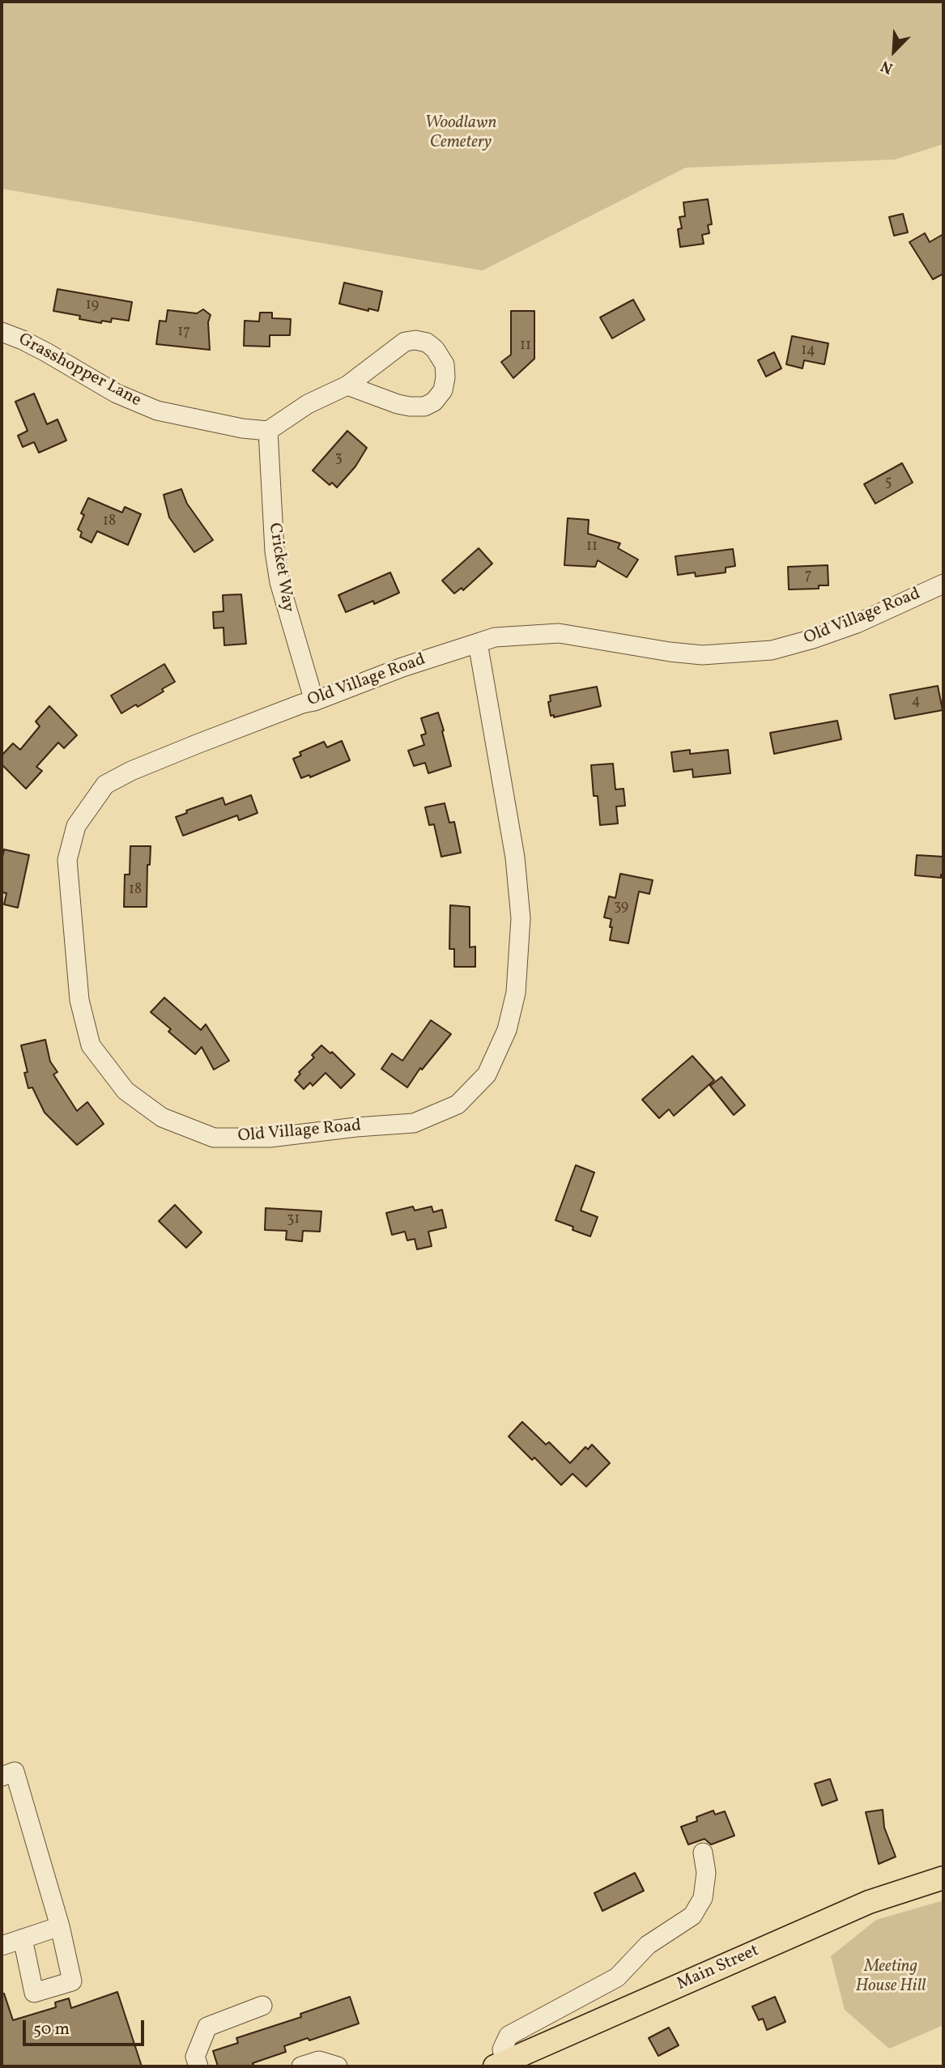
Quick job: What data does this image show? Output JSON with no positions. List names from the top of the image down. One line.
{"streets":{"main road":["Main Street"],"street":["Grasshopper Lane","Cricket Way","Old Village Road"]},"crossings":[["Grasshopper Lane","Cricket Way"],["Cricket Way","Old Village Road"]],"parks":["Woodlawn Cemetery","Meeting House Hill"],"house_numbers":["19","17","11","14","3","5","18","11","7","4","18","39","31"],"scale_bar":"50 m","north":"bottom left"}
